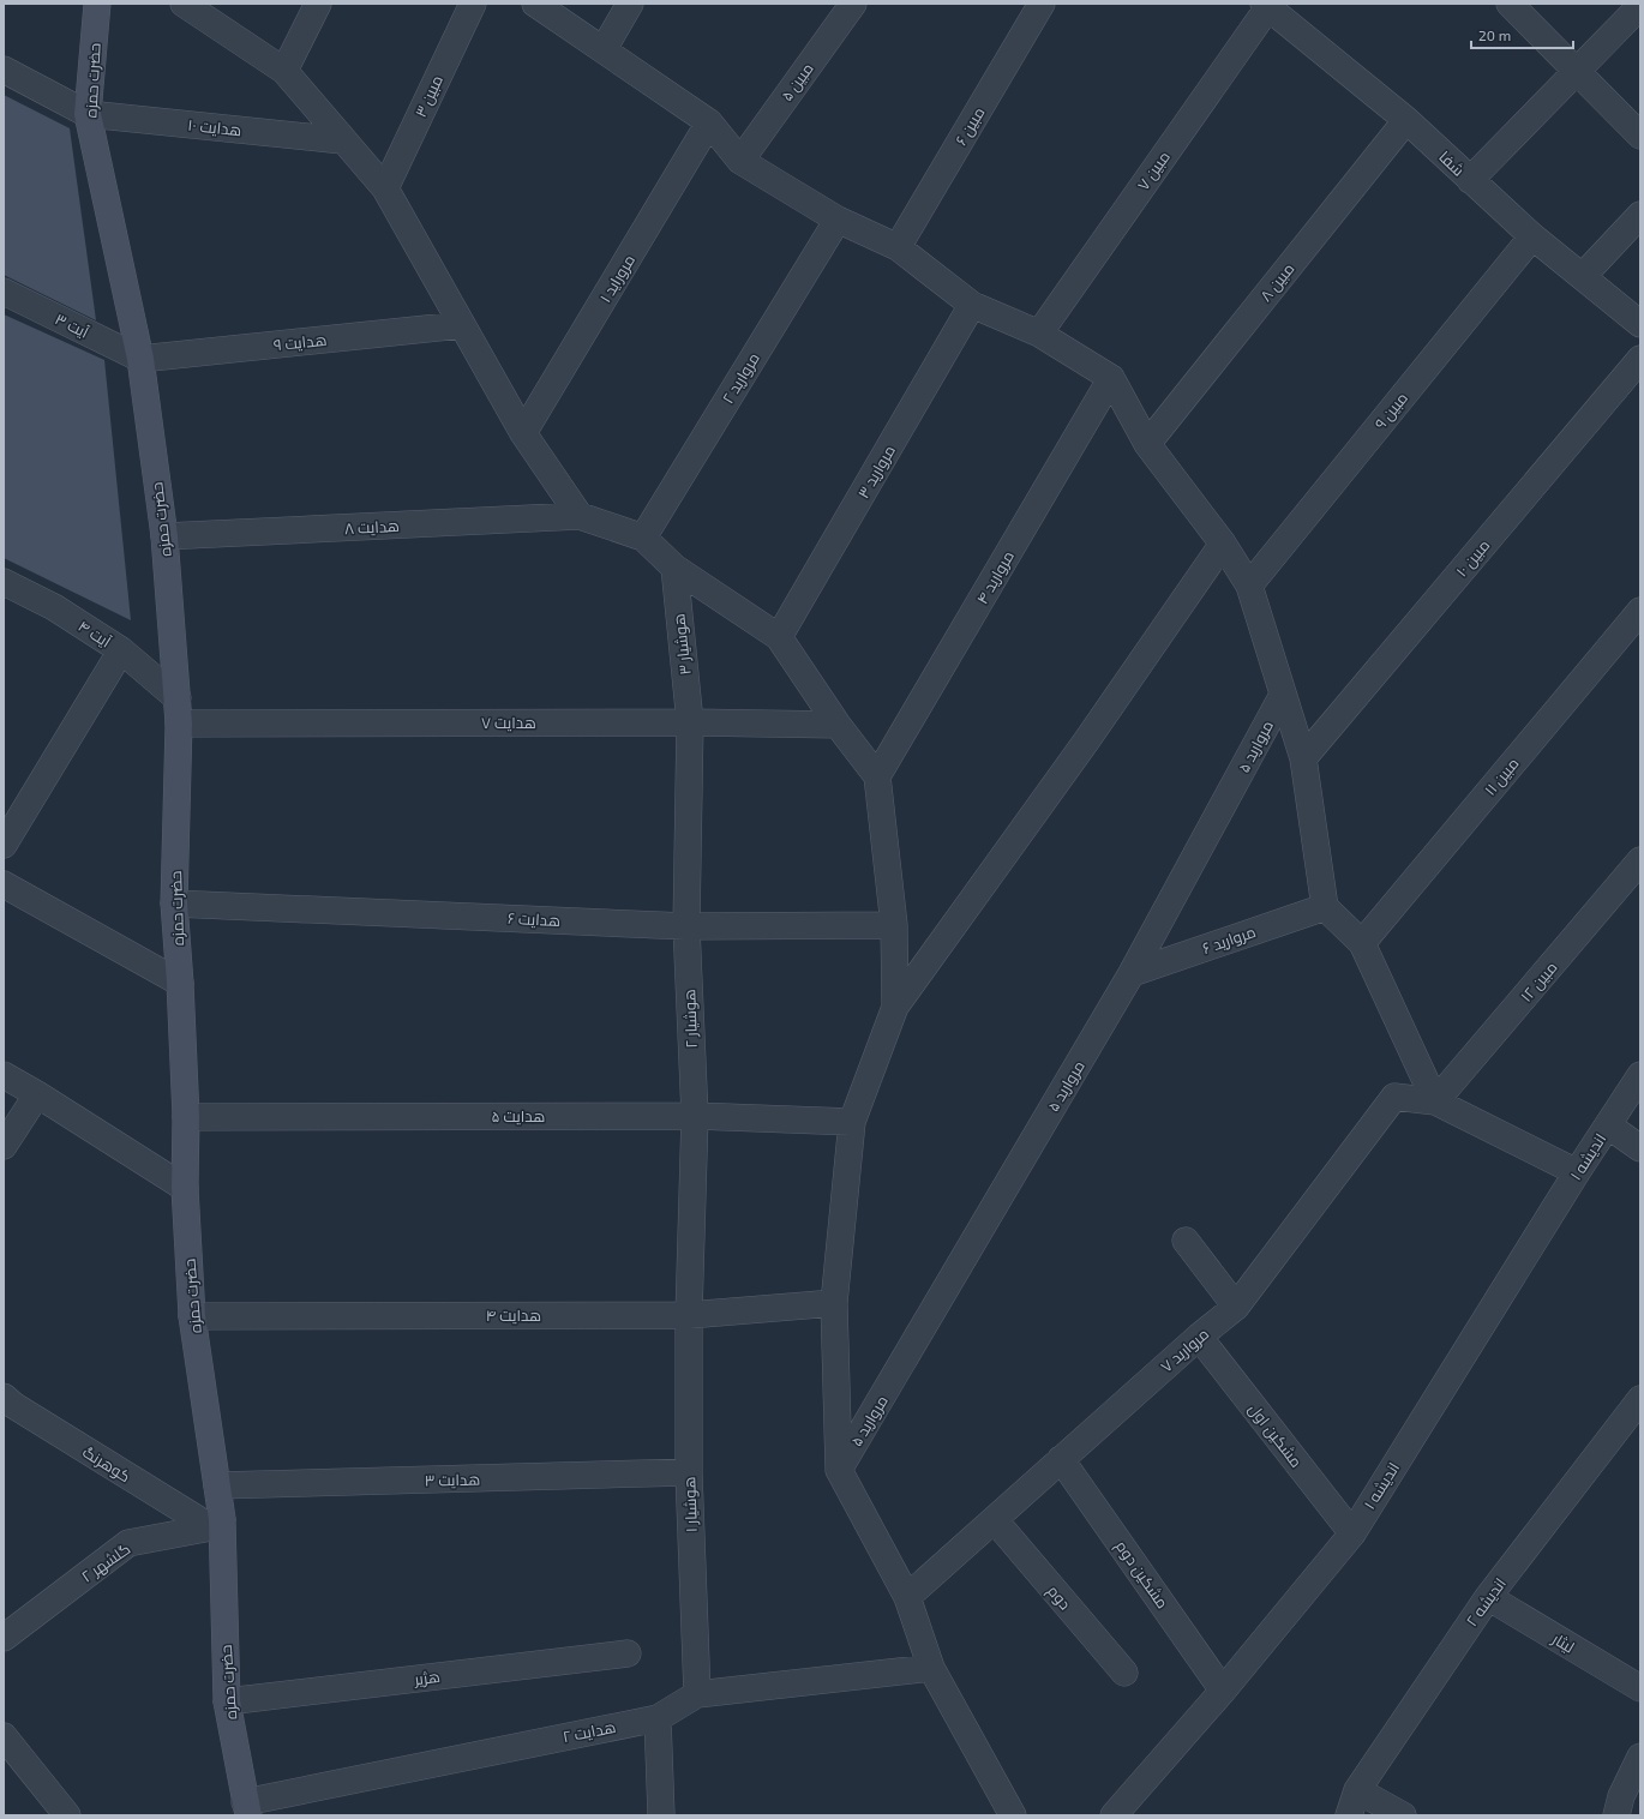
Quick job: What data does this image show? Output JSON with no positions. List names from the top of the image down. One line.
{"streets":{"main road":["حضرت حمزه"],"street":["مبین ۵","مبین ۳","مبین ۶","هدایت ۱۰","شفا","مبین ۷","مروراید ۱","مبین ۸","آیت ۳","هدایت ۹","مروارید ۲","مبین ۹","مروارید ۳","هدایت ۸","مبین ۱۰","مروارید ۴","آیت ۴","هوشیار ۳","هدایت ۷","مروارید ۵","مبین ۱۱","هدایت ۶","مروارید ۶","مبین ۱۲","هوشیار ۲","هدایت ۵","اندیشه ۱","هدایت ۴","مروارید ۷","مشکین اول","کوهرنگ","هدایت ۳","هوشیار ۱","گلشهر ۲","مشکین دوم","دوم","اندیشه ۲","لیثار","هژیر","هدایت ۲"]},"crossings":[["حضرت حمزه","هدایت ۱۰"],["حضرت حمزه","آیت ۳"],["حضرت حمزه","هدایت ۹"],["حضرت حمزه","هدایت ۸"],["حضرت حمزه","آیت ۴"],["حضرت حمزه","هدایت ۷"],["حضرت حمزه","هدایت ۶"],["حضرت حمزه","هدایت ۵"],["حضرت حمزه","هدایت ۴"],["حضرت حمزه","کوهرنگ"],["حضرت حمزه","هدایت ۳"],["حضرت حمزه","گلشهر ۲"],["حضرت حمزه","هژیر"],["حضرت حمزه","هدایت ۲"],["شفا","مبین ۷"],["شفا","مبین ۸"],["شفا","مبین ۹"],["آیت ۳","هدایت ۹"],["آیت ۴","هدایت ۷"],["هوشیار ۳","هدایت ۷"],["هوشیار ۳","هوشیار ۲"],["هدایت ۷","هوشیار ۲"],["مروارید ۵","مروارید ۶"],["هدایت ۶","هوشیار ۲"],["مبین ۱۲","مروارید ۷"],["هوشیار ۲","هدایت ۵"],["هوشیار ۲","هدایت ۴"],["هوشیار ۲","هوشیار ۱"],["اندیشه ۱","مشکین اول"],["اندیشه ۱","مشکین دوم"],["هدایت ۴","هوشیار ۱"],["مروارید ۷","مشکین اول"],["مروارید ۷","مشکین دوم"],["مروارید ۷","دوم"],["کوهرنگ","گلشهر ۲"],["هدایت ۳","هوشیار ۱"],["هوشیار ۱","هدایت ۲"],["اندیشه ۲","لیثار"]],"scale_bar":"20 m"}
